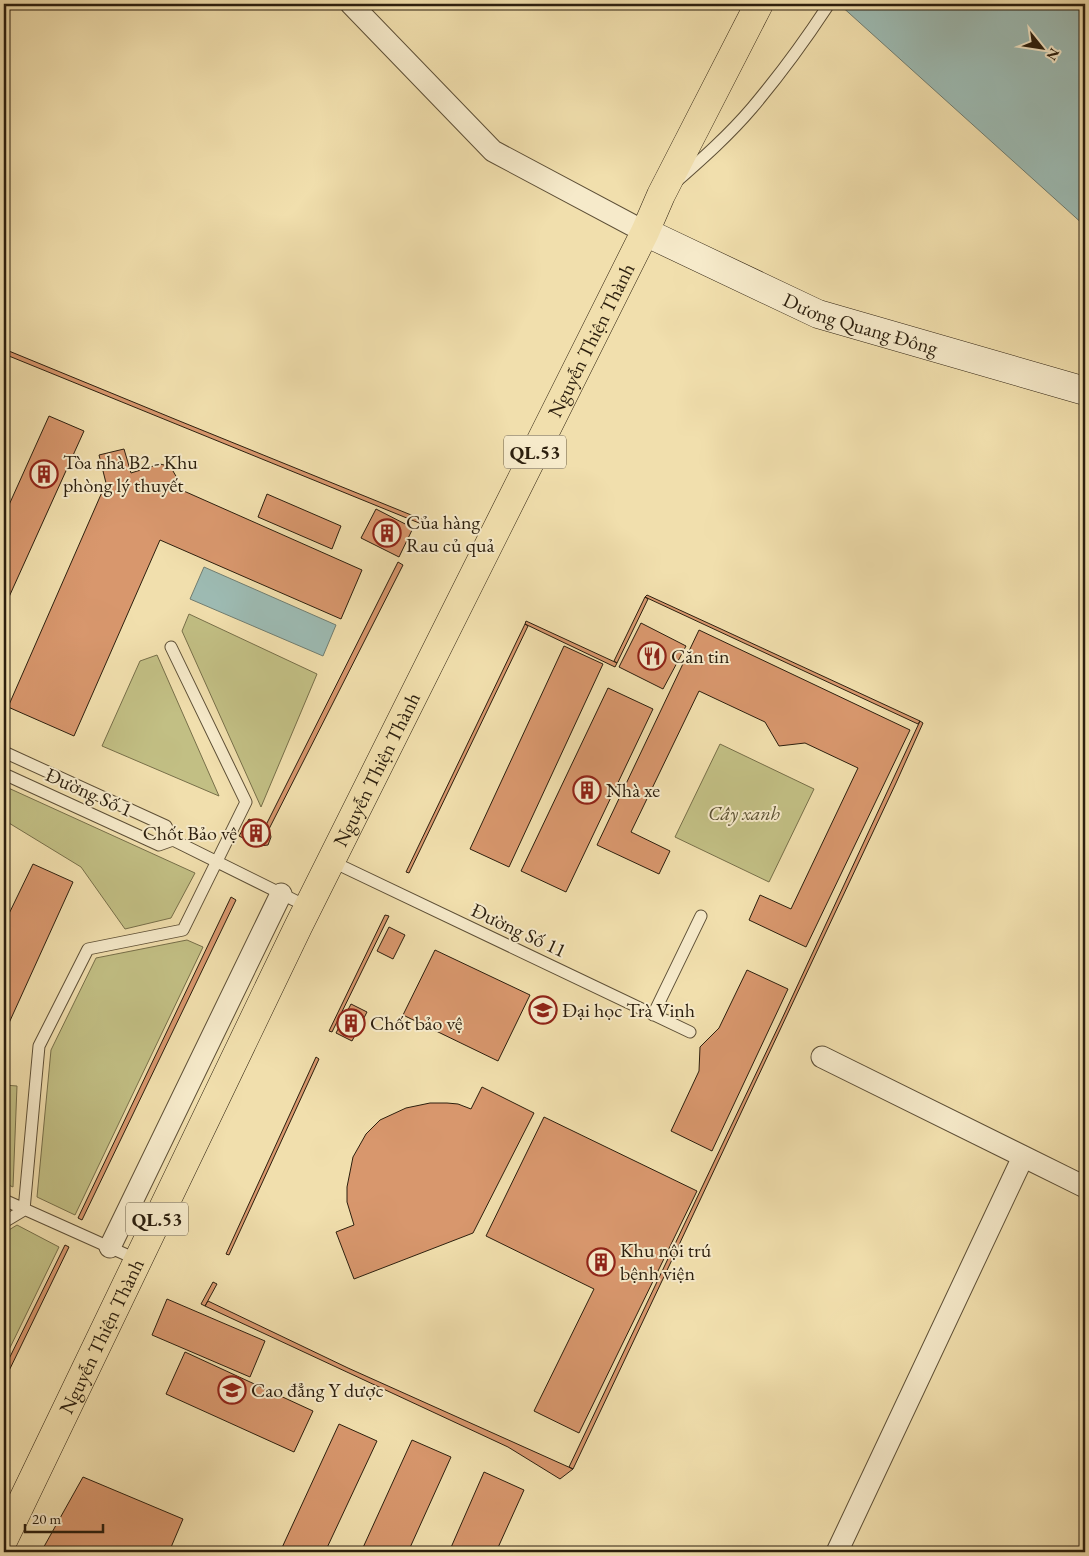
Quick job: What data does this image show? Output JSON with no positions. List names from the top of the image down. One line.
{"streets":{"highway":["Nguyễn Thiện Thành","QL.53"],"street":["Dương Quang Đông"],"lane":["Đường Số 1","Đường Số 11"]},"crossings":[["Dương Quang Đông","Nguyễn Thiện Thành"],["Nguyễn Thiện Thành","Đường Số 11"]],"parks":["Cây xanh"],"places":{"building":["Tòa nhà B2 - Khu phòng lý thuyết","Của hàng Rau củ quả","Nhà xe","Chốt Bảo vệ","Chốt bảo vệ","Khu nội trú bệnh viện"],"restaurant":["Căn tin"],"school or university":["Đại học Trà Vinh","Cao đẳng Y dược"]},"scale_bar":"20 m","north":"bottom right"}
